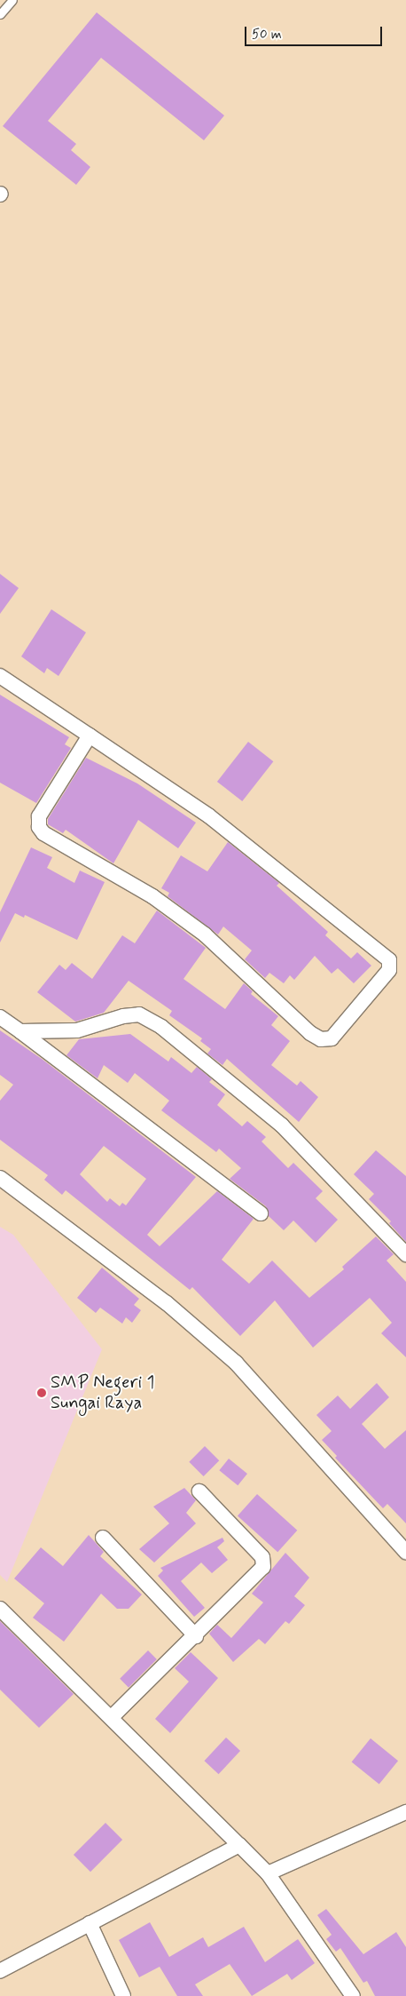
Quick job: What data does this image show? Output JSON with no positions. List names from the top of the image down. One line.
{"places":["SMP Negeri 1 Sungai Raya"],"scale_bar":"50 m"}
